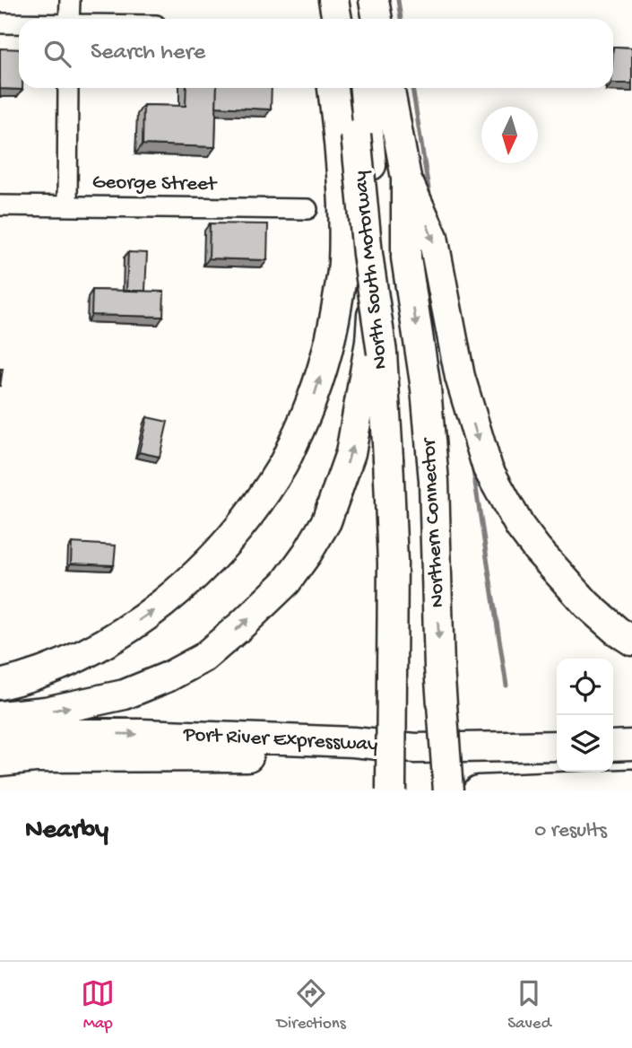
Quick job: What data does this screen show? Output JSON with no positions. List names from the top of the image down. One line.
{"streets":{"highway":["North South Motorway","Northern Connector","Port River Expressway"],"street":["George Street"]},"crossings":[["North South Motorway","Northern Connector"]],"north":"bottom","page":{"search":"Search here","heading":["Nearby","0 results"],"nav":["Map","Directions","Saved"]}}
